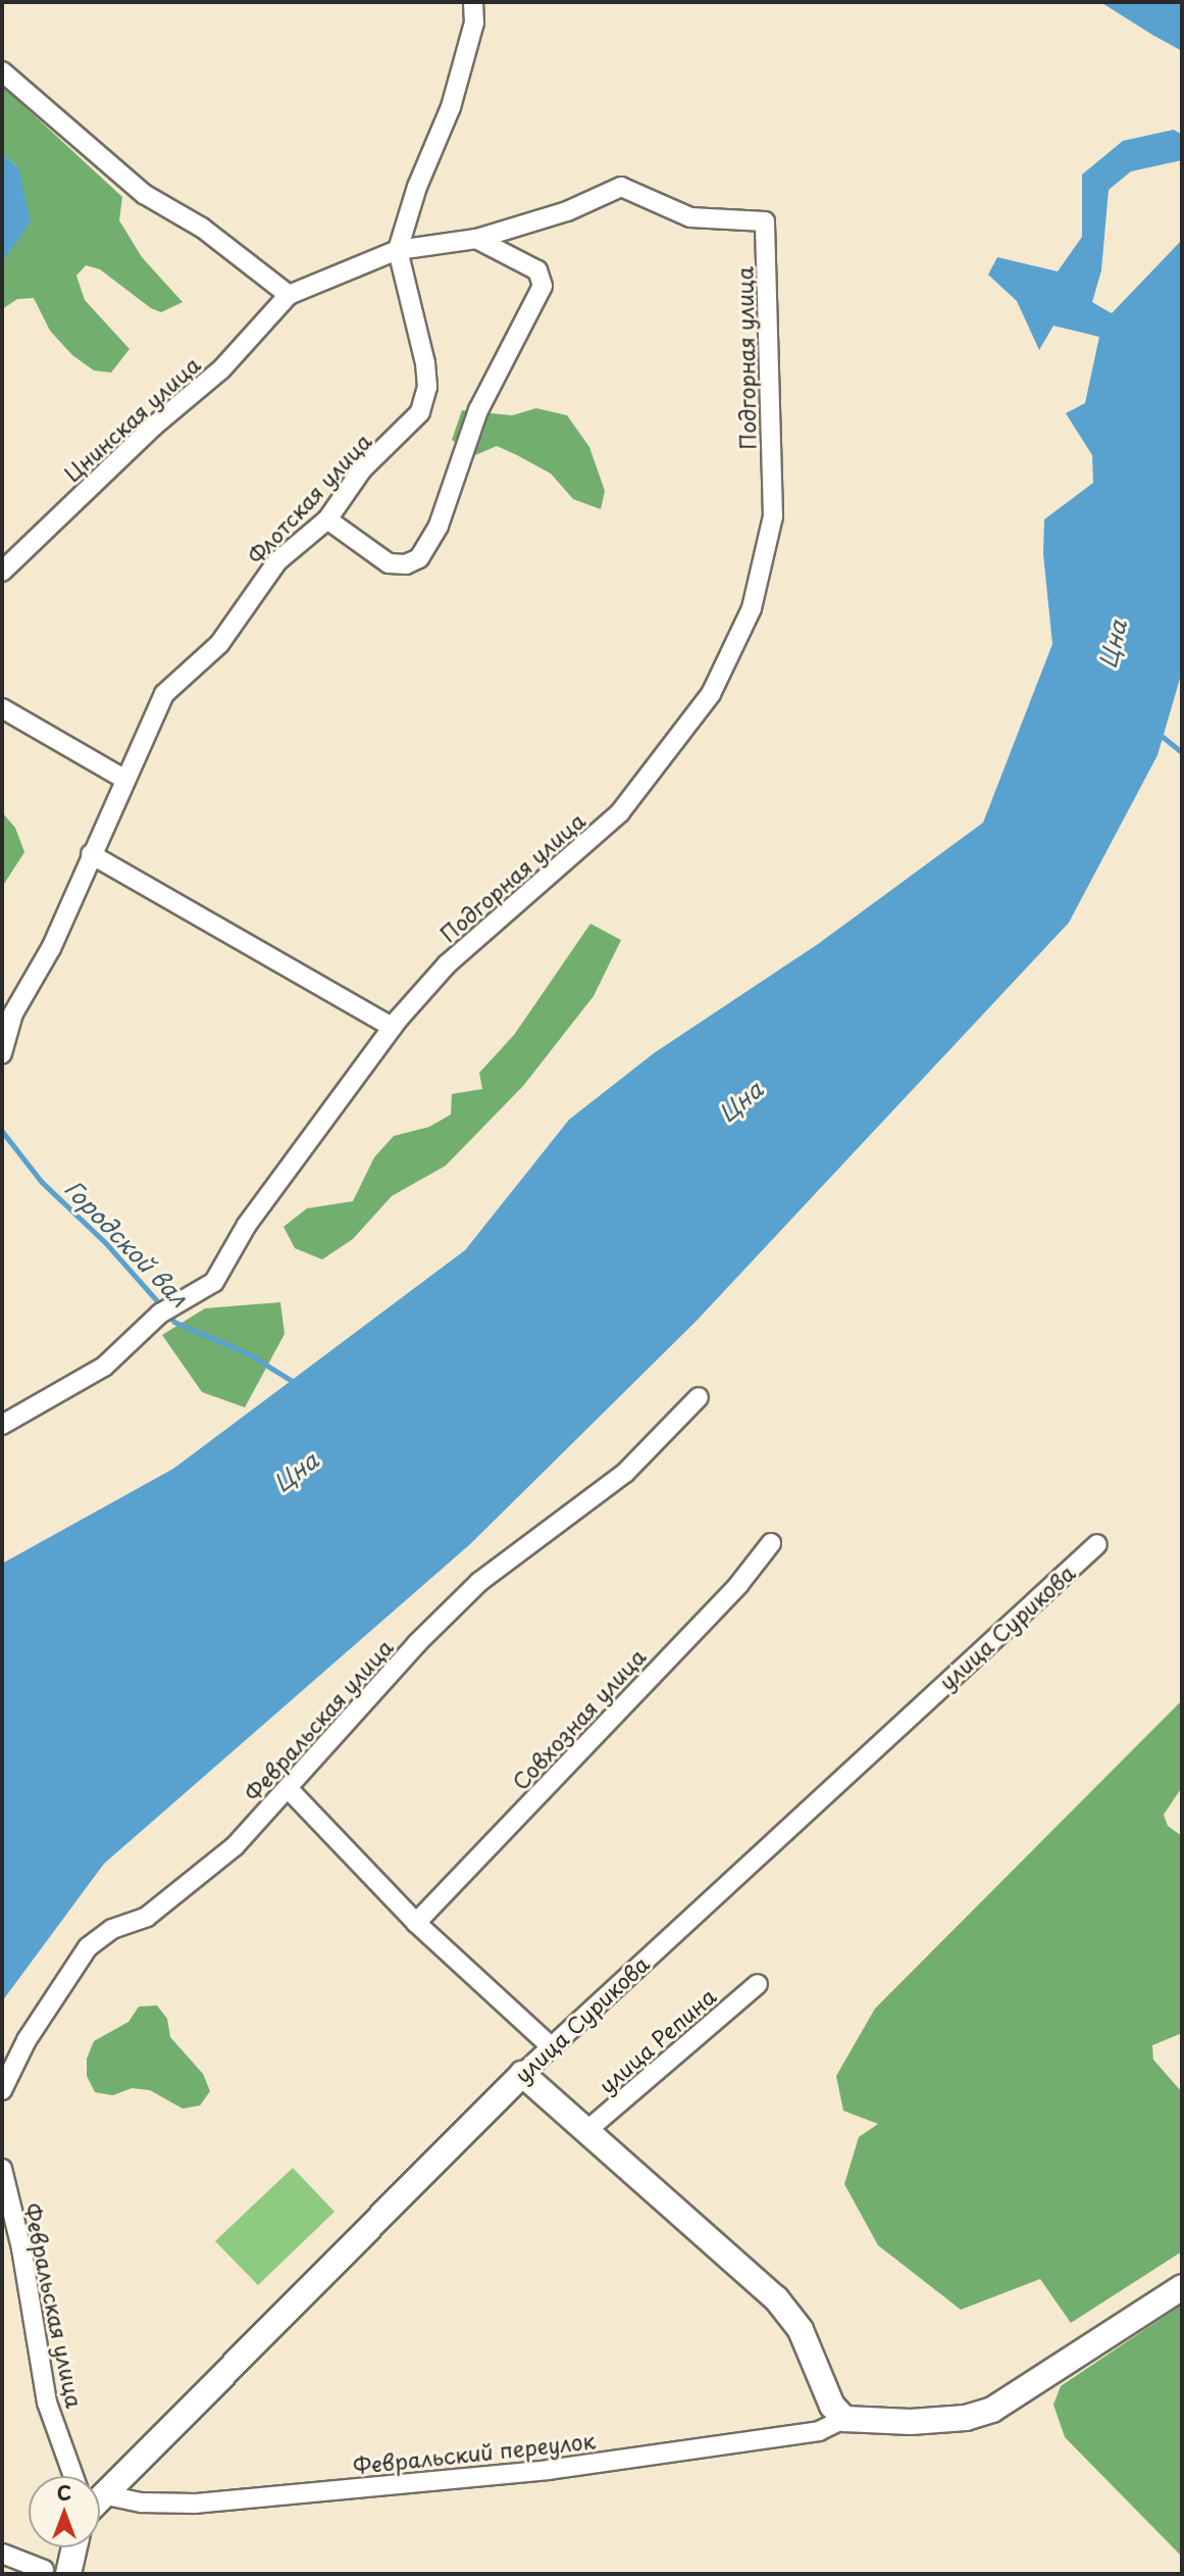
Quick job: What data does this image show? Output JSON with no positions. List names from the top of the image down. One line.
{"streets":{"street":["Подгорная улица","Цнинская улица","Флотская улица","улица Сурикова","Совхозная улица","Февральская улица","улица Репина","Февральский переулок"]},"crossings":[["улица Сурикова","Февральский переулок"]],"water":["Цна","Городской вал"],"north":"top"}
